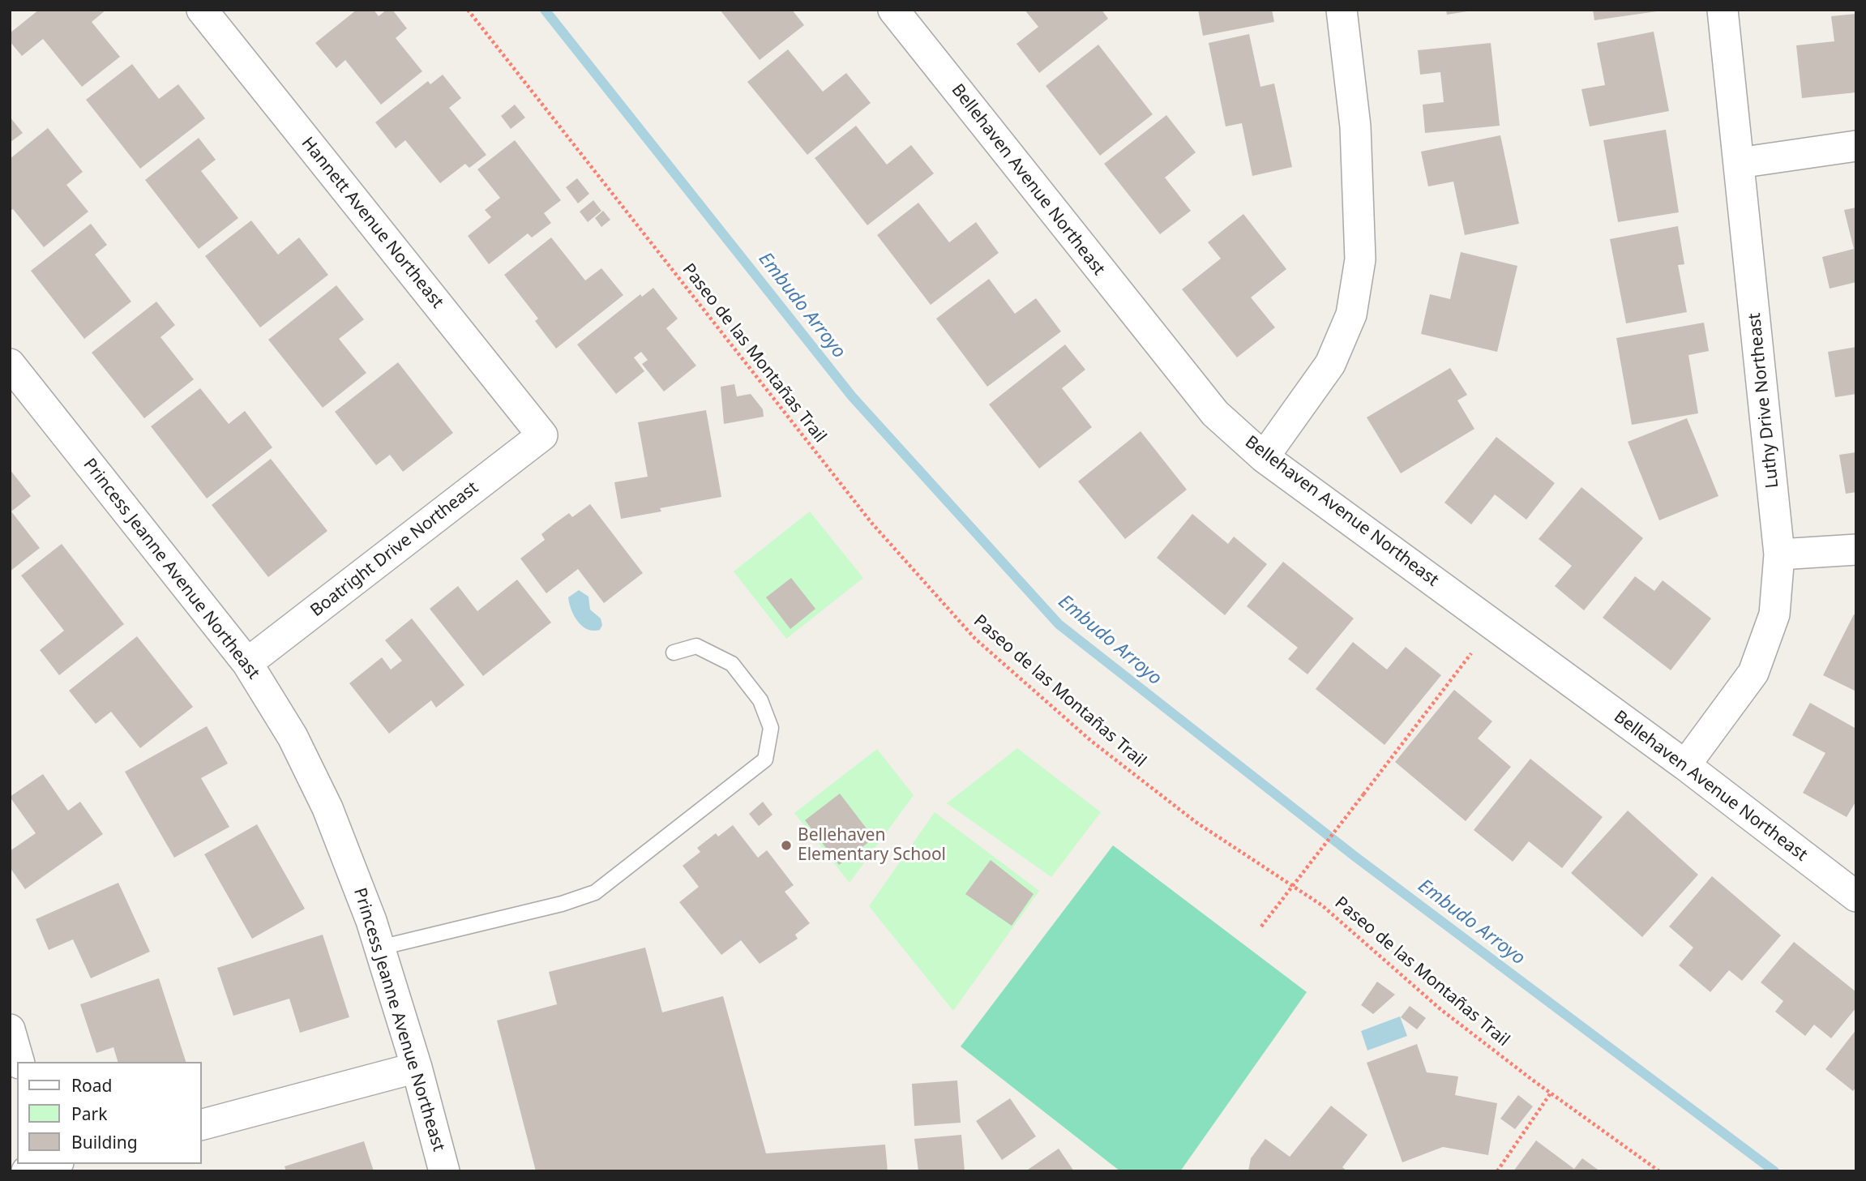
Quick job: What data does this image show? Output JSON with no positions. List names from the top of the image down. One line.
{"streets":{"street":["Bellehaven Avenue Northeast","Hannett Avenue Northeast","Luthy Drive Northeast","Boatright Drive Northeast","Princess Jeanne Avenue Northeast"],"path":["Paseo de las Montañas Trail"]},"crossings":[["Bellehaven Avenue Northeast","Luthy Drive Northeast"],["Hannett Avenue Northeast","Boatright Drive Northeast"],["Boatright Drive Northeast","Princess Jeanne Avenue Northeast"]],"water":["Embudo Arroyo"],"places":["Bellehaven Elementary School"],"legend":["Road","Park","Building"]}
